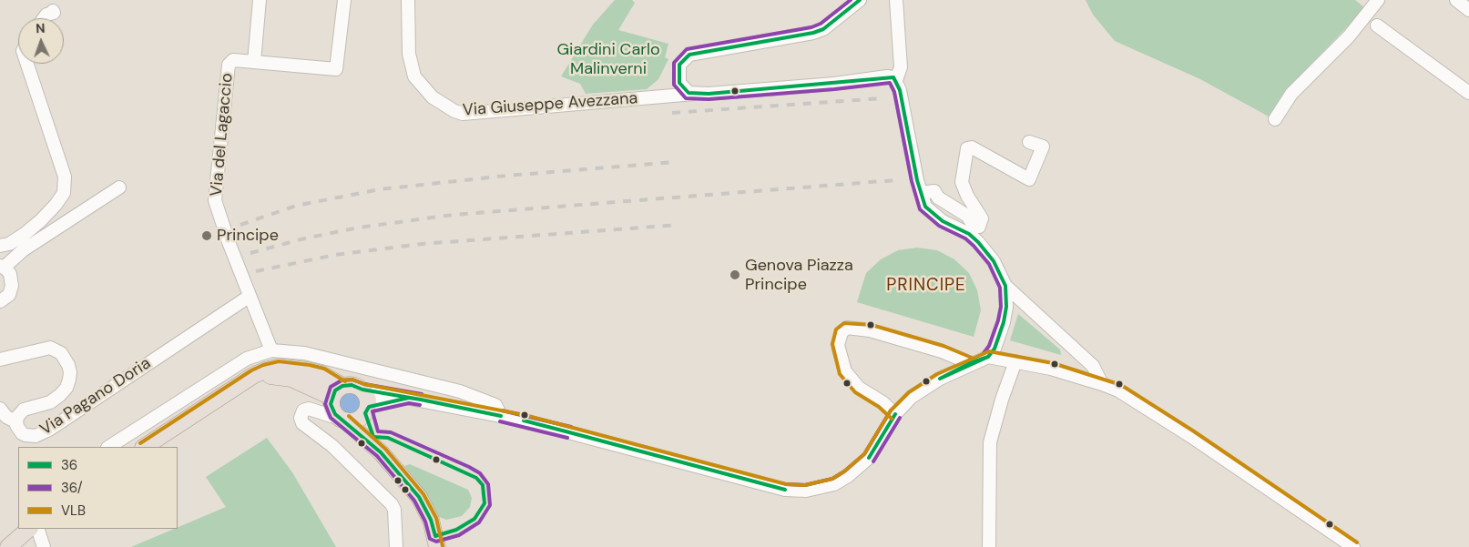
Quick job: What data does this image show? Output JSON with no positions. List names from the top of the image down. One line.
{"streets":{"street":["Via Giuseppe Avezzana","Via del Lagaccio","Via Pagano Doria"]},"crossings":[["Via del Lagaccio","Via Pagano Doria"]],"districts":["PRINCIPE"],"parks":["Giardini Carlo Malinverni"],"places":["Principe","Genova Piazza Principe"],"lines":["transit line 36","transit line 36/","transit line VLB"],"legend":["36","36/","VLB"],"north":"top"}
